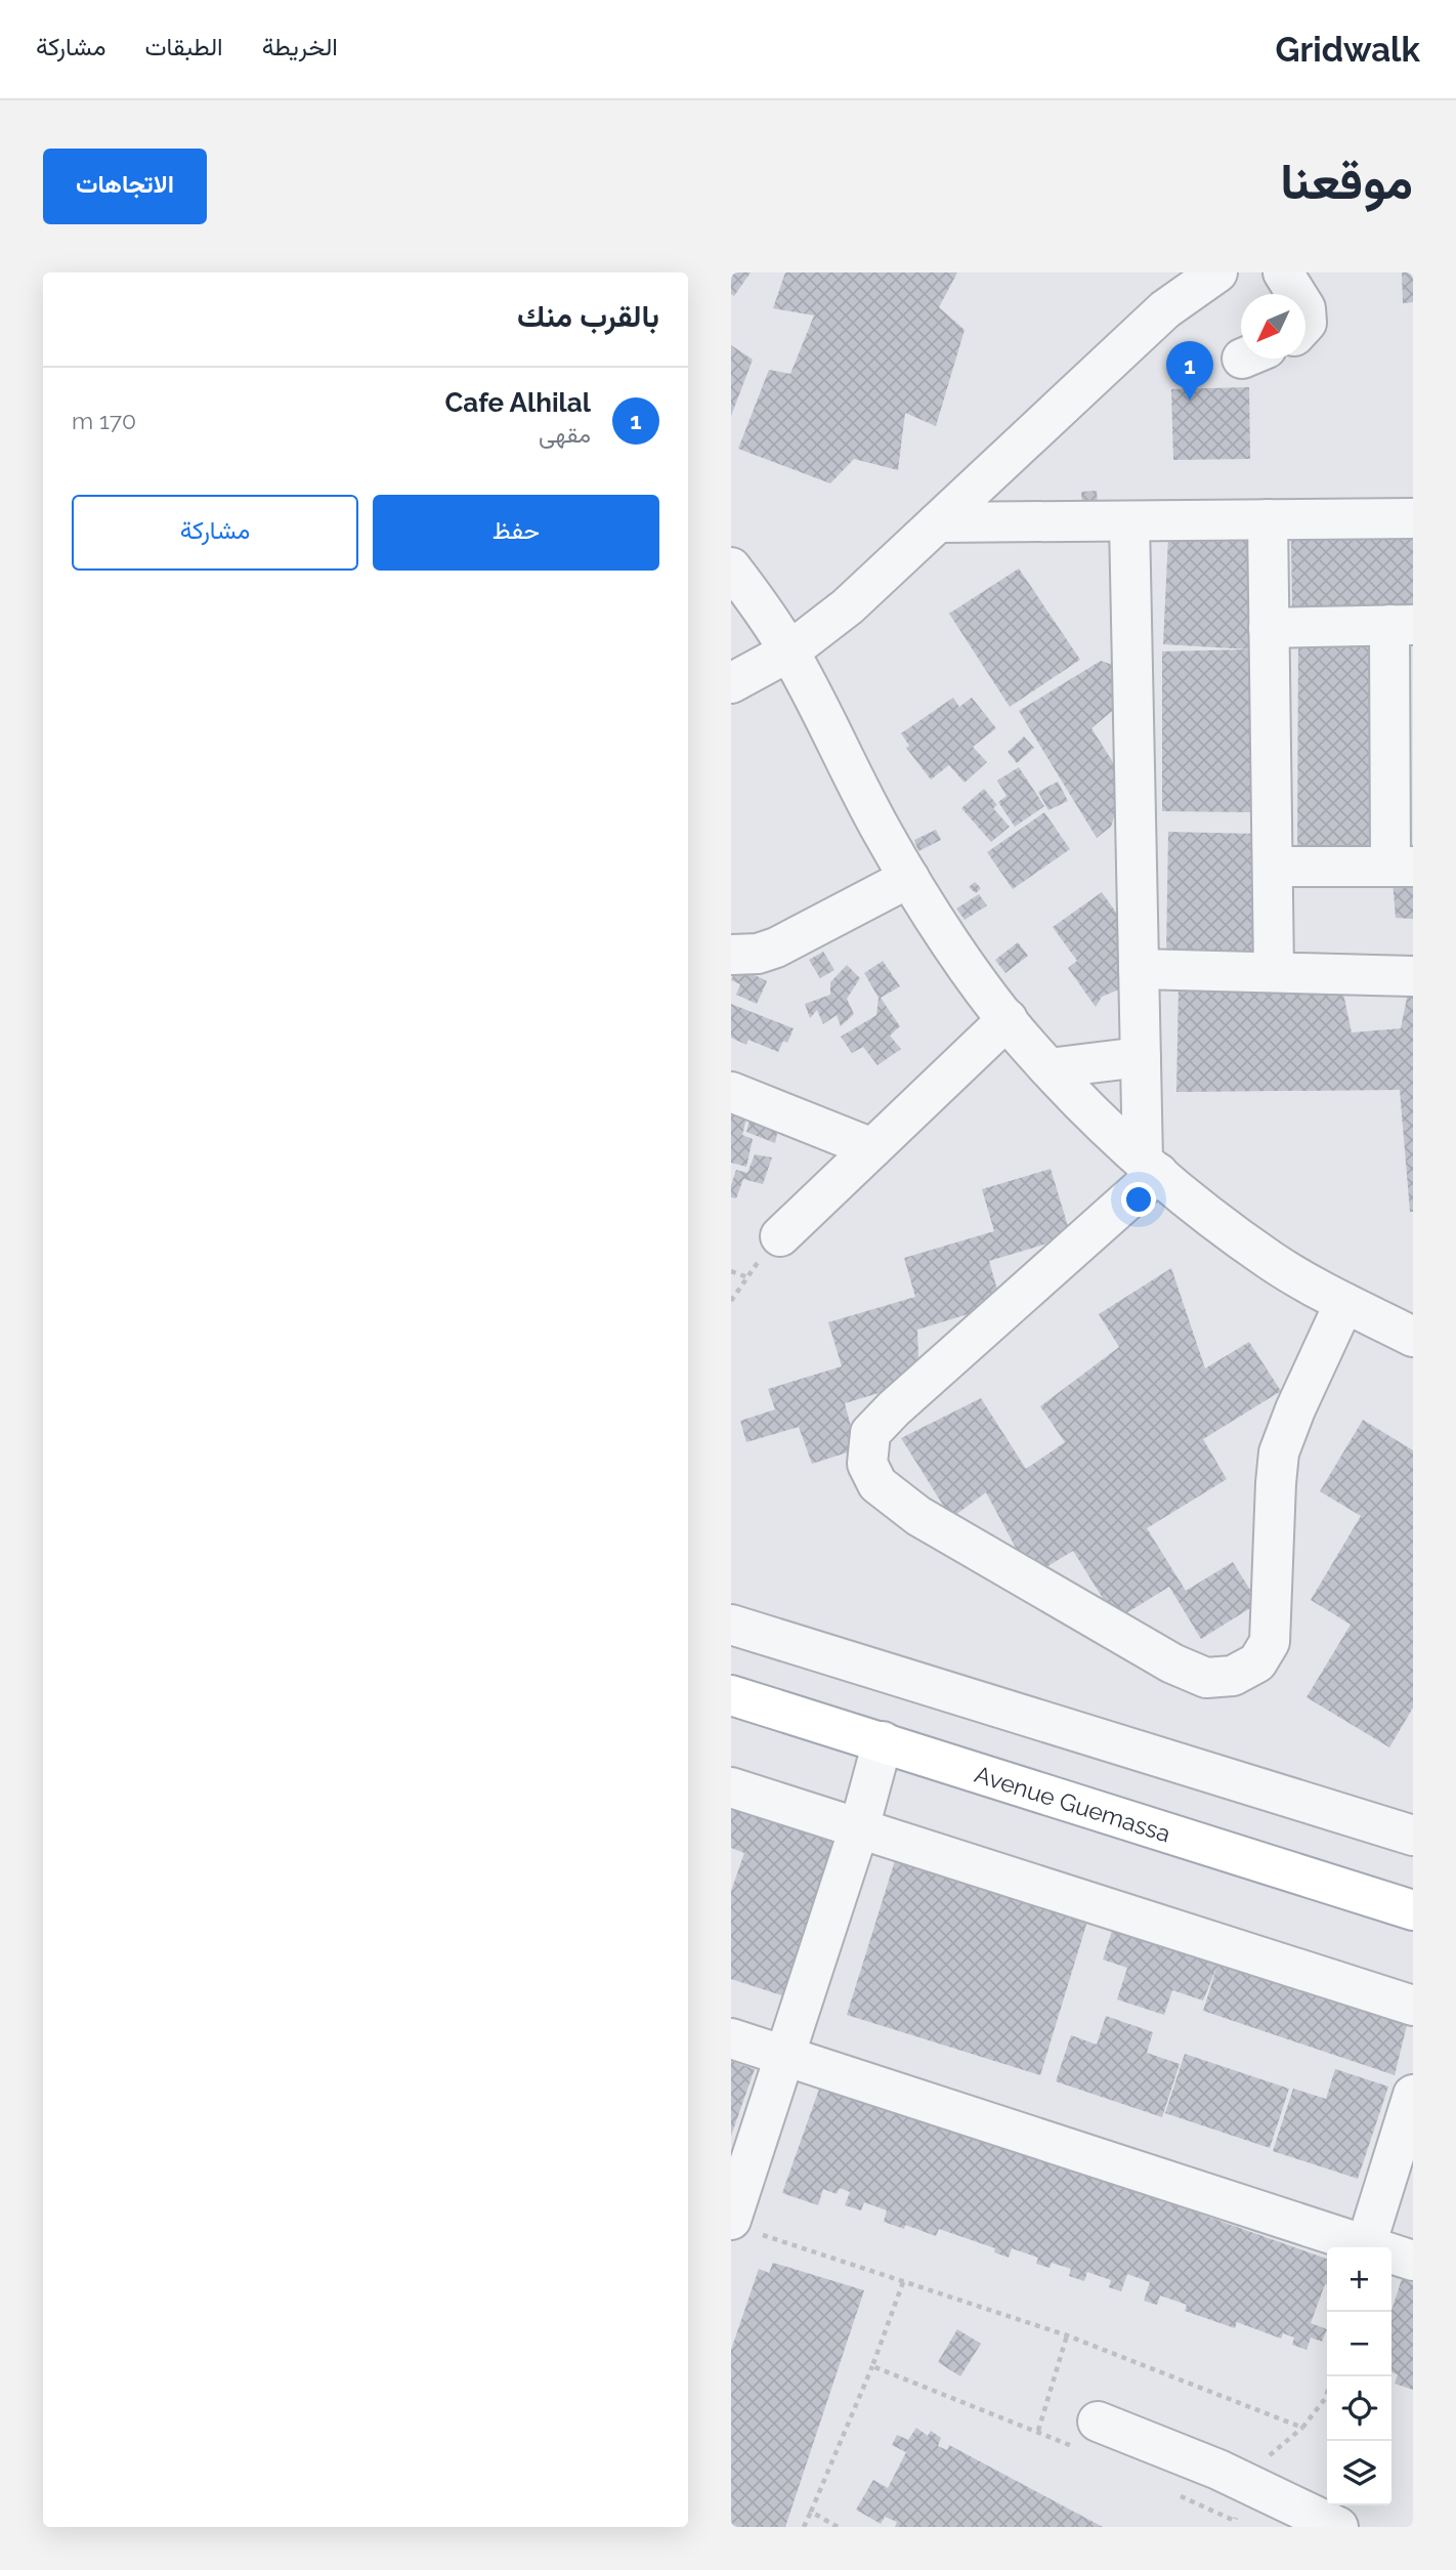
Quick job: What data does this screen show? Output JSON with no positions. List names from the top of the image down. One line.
{"streets":{"main road":["Avenue Guemassa"]},"north":"bottom left","page":{"header":"Gridwalk","nav":["الخريطة","الطبقات","مشاركة"],"title":"موقعنا","buttons":["الاتجاهات",["حفظ","مشاركة"]],"heading":"بالقرب منك","pins":"1","list":[{"mark":"1","name":"Cafe Alhilal","note":"مقهى","value":"170 m"}],"map_buttons":["+","−"]}}
